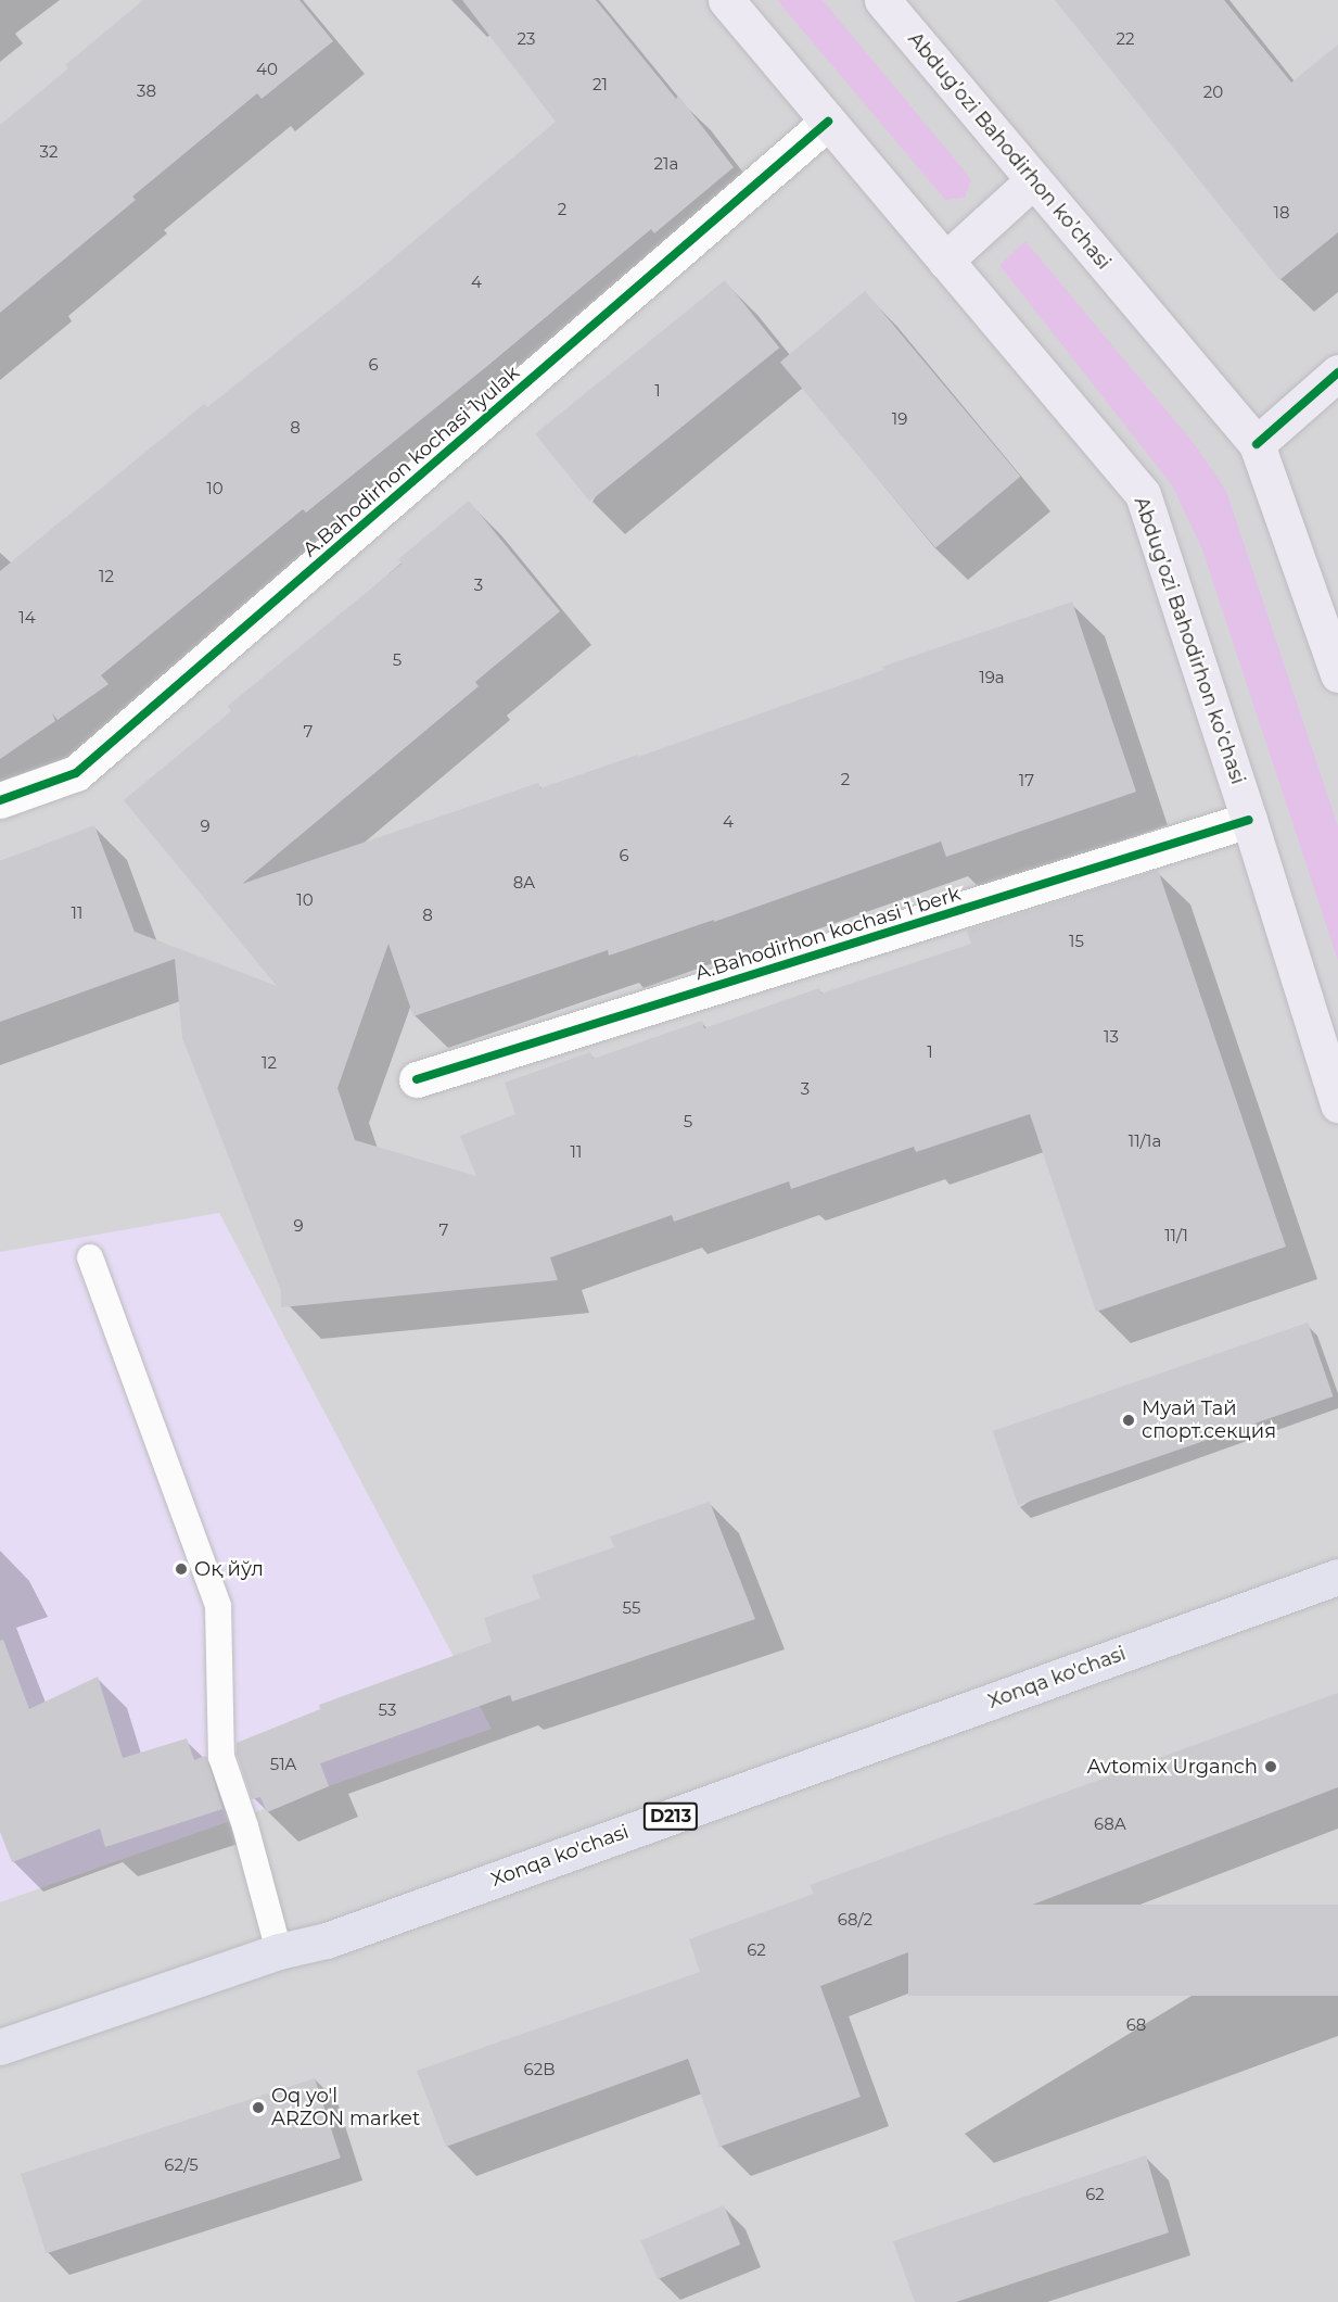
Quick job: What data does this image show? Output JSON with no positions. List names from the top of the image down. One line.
{"streets":{"main road":["Abdug’ozi Bahodirhon ko’chasi","Xonqa ko'chasi","D213"],"street":["A.Bahodirhon kochasi 1yulak","A.Bahodirhon kochasi 1 berk"]},"crossings":[["Abdug’ozi Bahodirhon ko’chasi","A.Bahodirhon kochasi 1yulak"],["Abdug’ozi Bahodirhon ko’chasi","A.Bahodirhon kochasi 1 berk"]],"places":["Муай Тай спорт.секция","Оқ йўл","Avtomix Urganch","Oq yo'l ARZON market"],"house_numbers":["23","22","40","21","38","20","32","21a","2","18","4","6","1","19","8","10","12","3","14","5","19a","7","2","17","4","9","6","8A","10","11","8","15","13","1","12","3","5","11/1a","11","9","7","11/1","55","53","51A","68А","68/2","62","68","62B","62/5","62"]}
